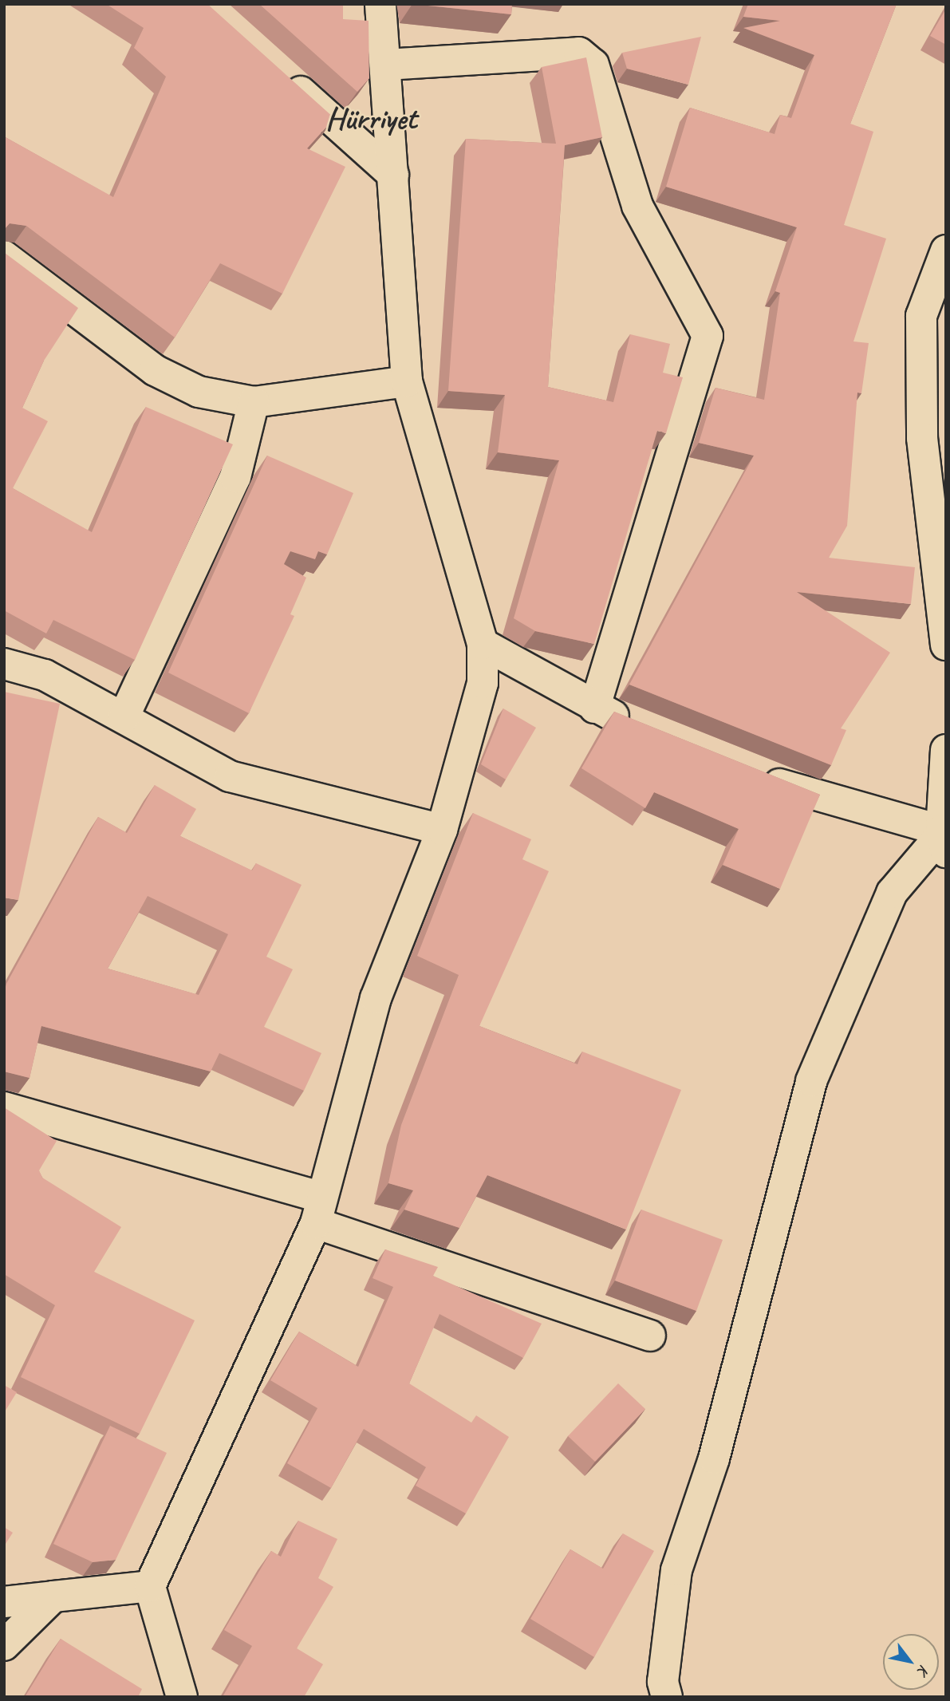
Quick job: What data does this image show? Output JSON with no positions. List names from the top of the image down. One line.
{"districts":["Hürriyet"],"north":"bottom right"}
